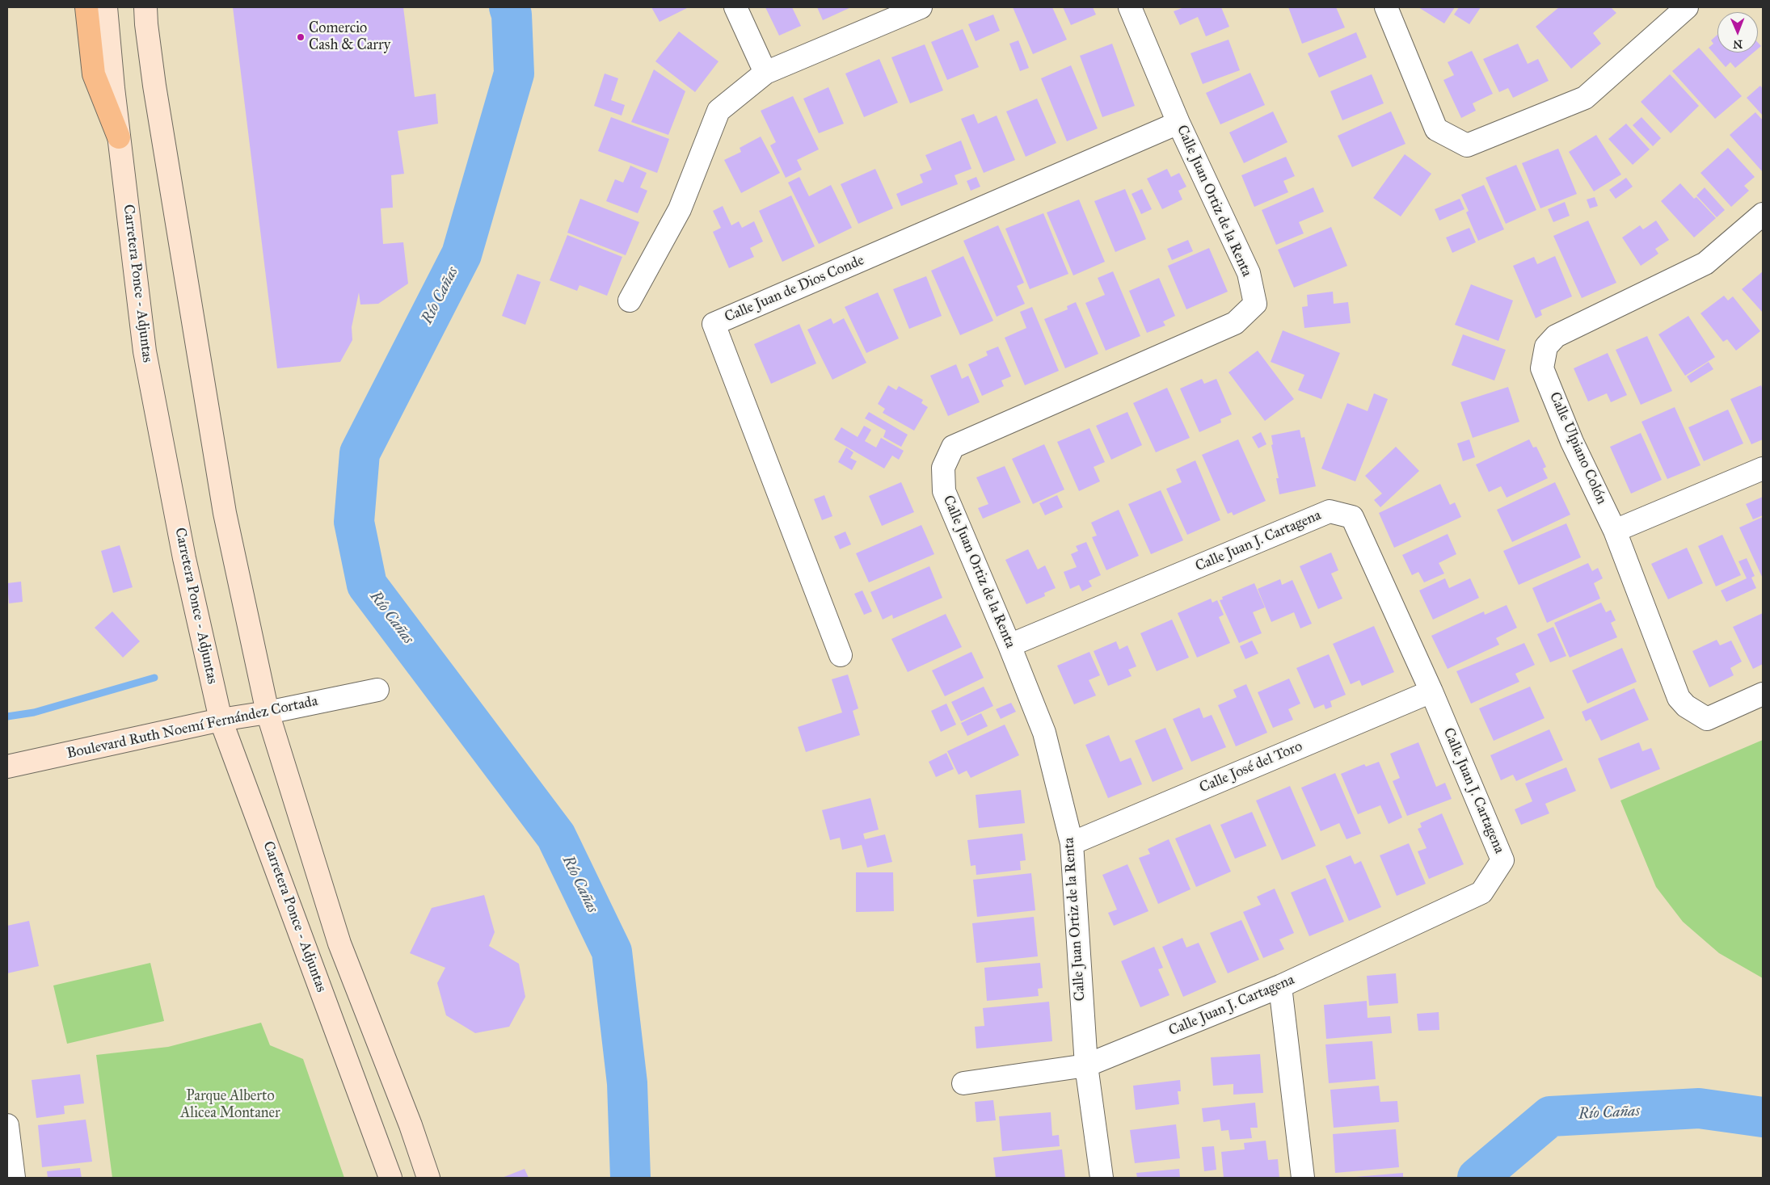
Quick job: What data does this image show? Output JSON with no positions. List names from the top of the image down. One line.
{"streets":{"street":["Calle Juan Ortiz de la Renta","Carretera Ponce - Adjuntas","Calle Juan de Dios Conde","Calle Ulpiano Colón","Calle Juan J. Cartagena","Boulevard Ruth Noemí Fernández Cortada","Calle José del Toro"]},"crossings":[["Calle Juan Ortiz de la Renta","Calle Juan de Dios Conde"],["Calle Juan Ortiz de la Renta","Calle Juan J. Cartagena"],["Calle Juan Ortiz de la Renta","Calle José del Toro"],["Carretera Ponce - Adjuntas","Boulevard Ruth Noemí Fernández Cortada"],["Calle Juan J. Cartagena","Calle José del Toro"]],"water":["Río Cañas"],"parks":["Parque Alberto Alicea Montaner"],"places":["Comercio Cash & Carry"],"north":"bottom"}
